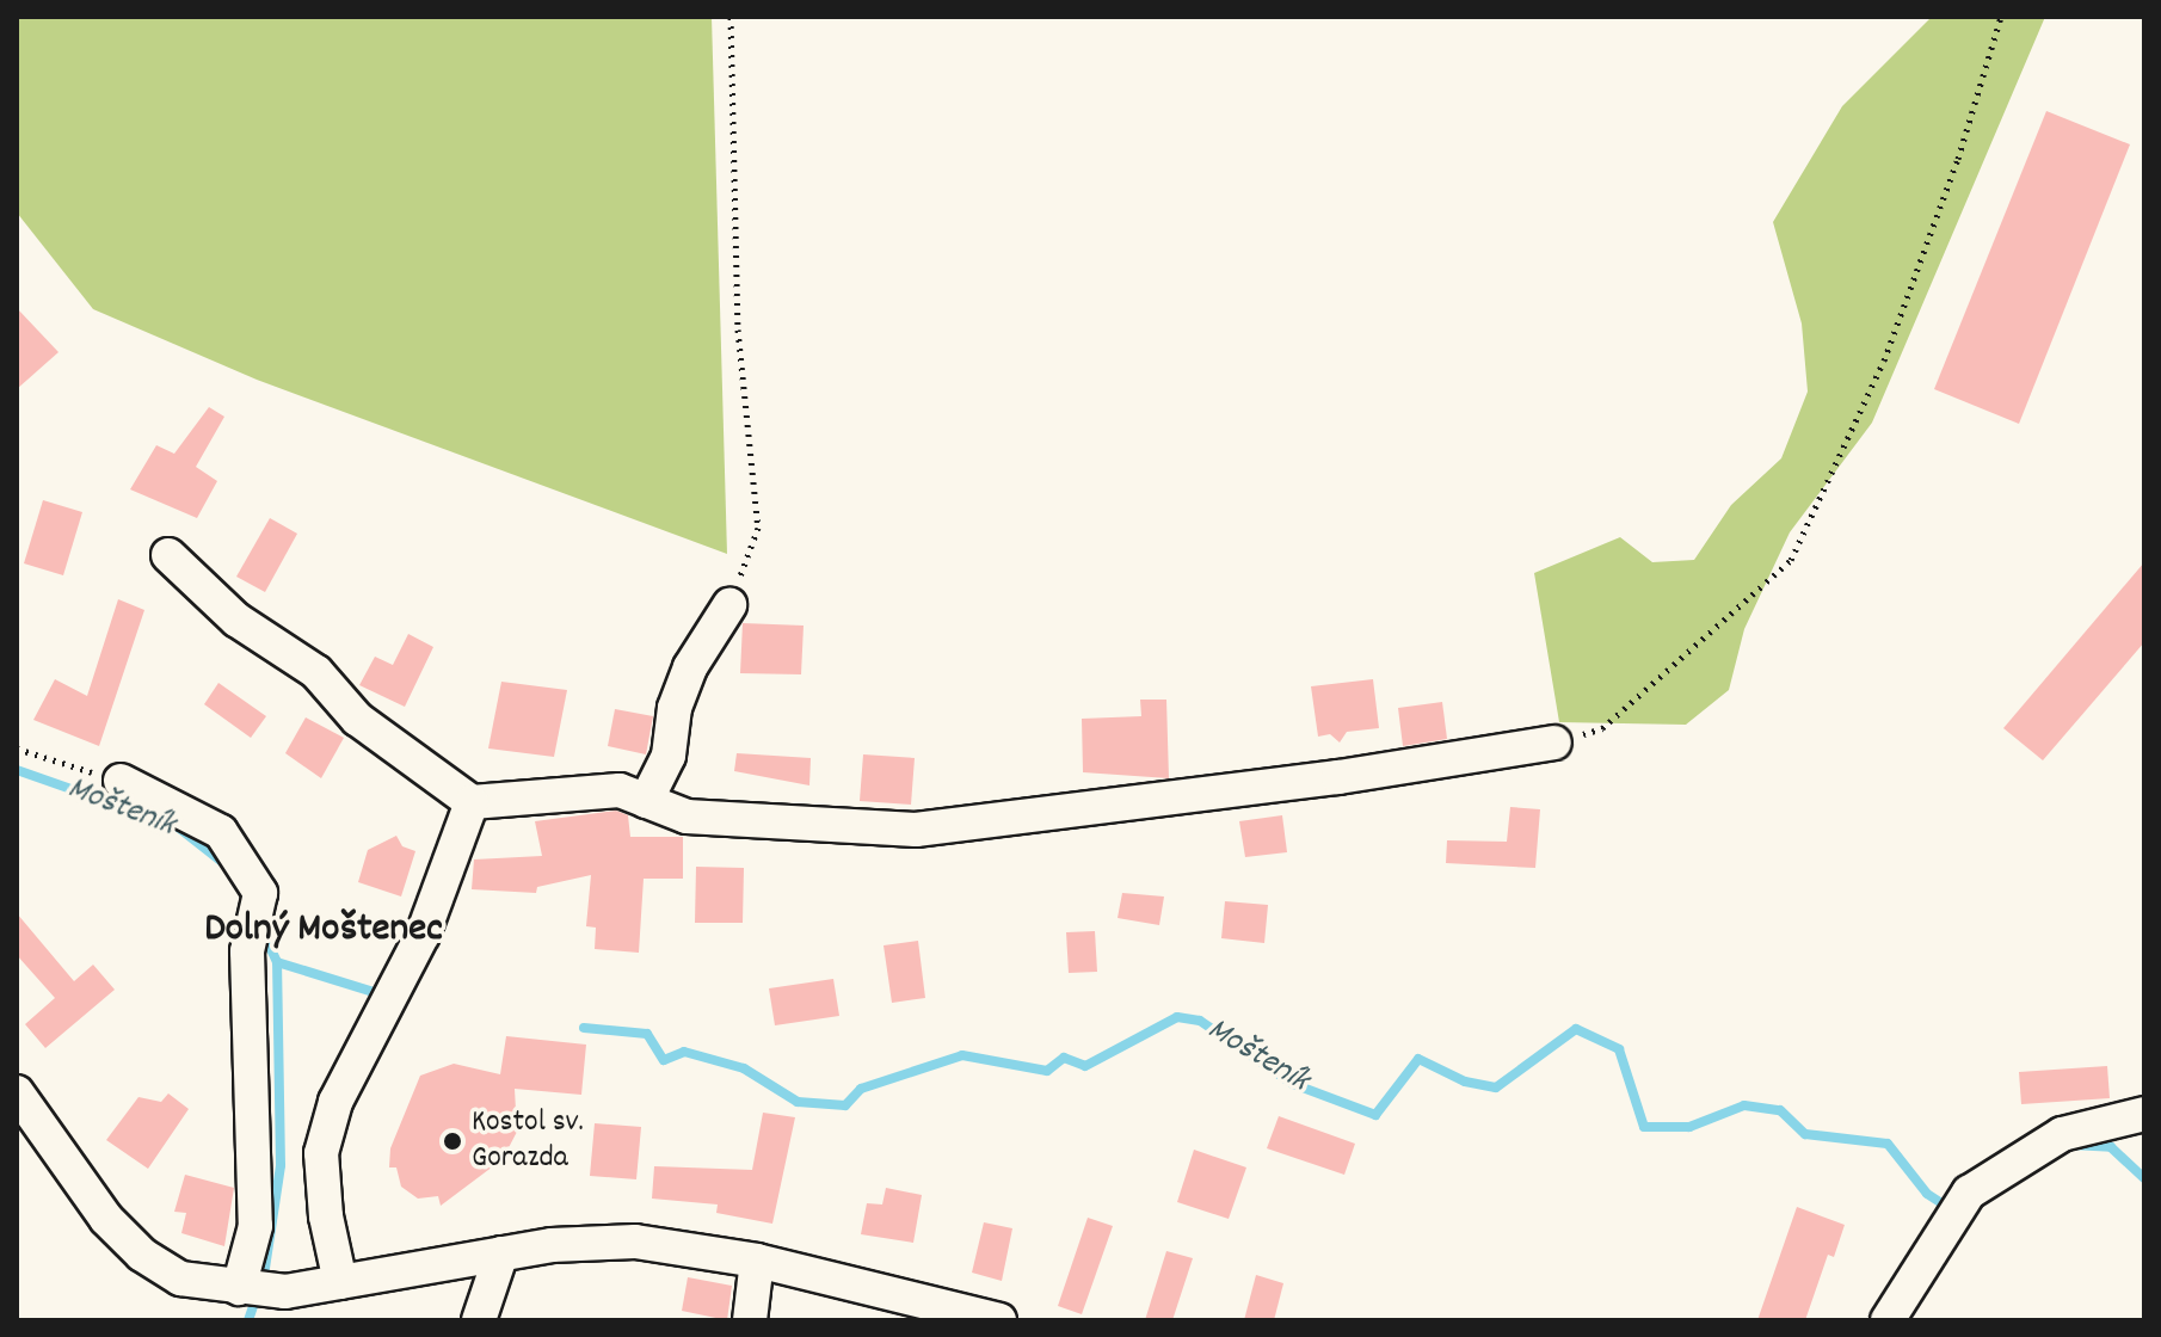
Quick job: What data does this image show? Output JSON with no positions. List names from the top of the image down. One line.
{"districts":["Dolný Moštenec"],"water":["Mošteník"],"places":["Kostol sv. Gorazda"]}
